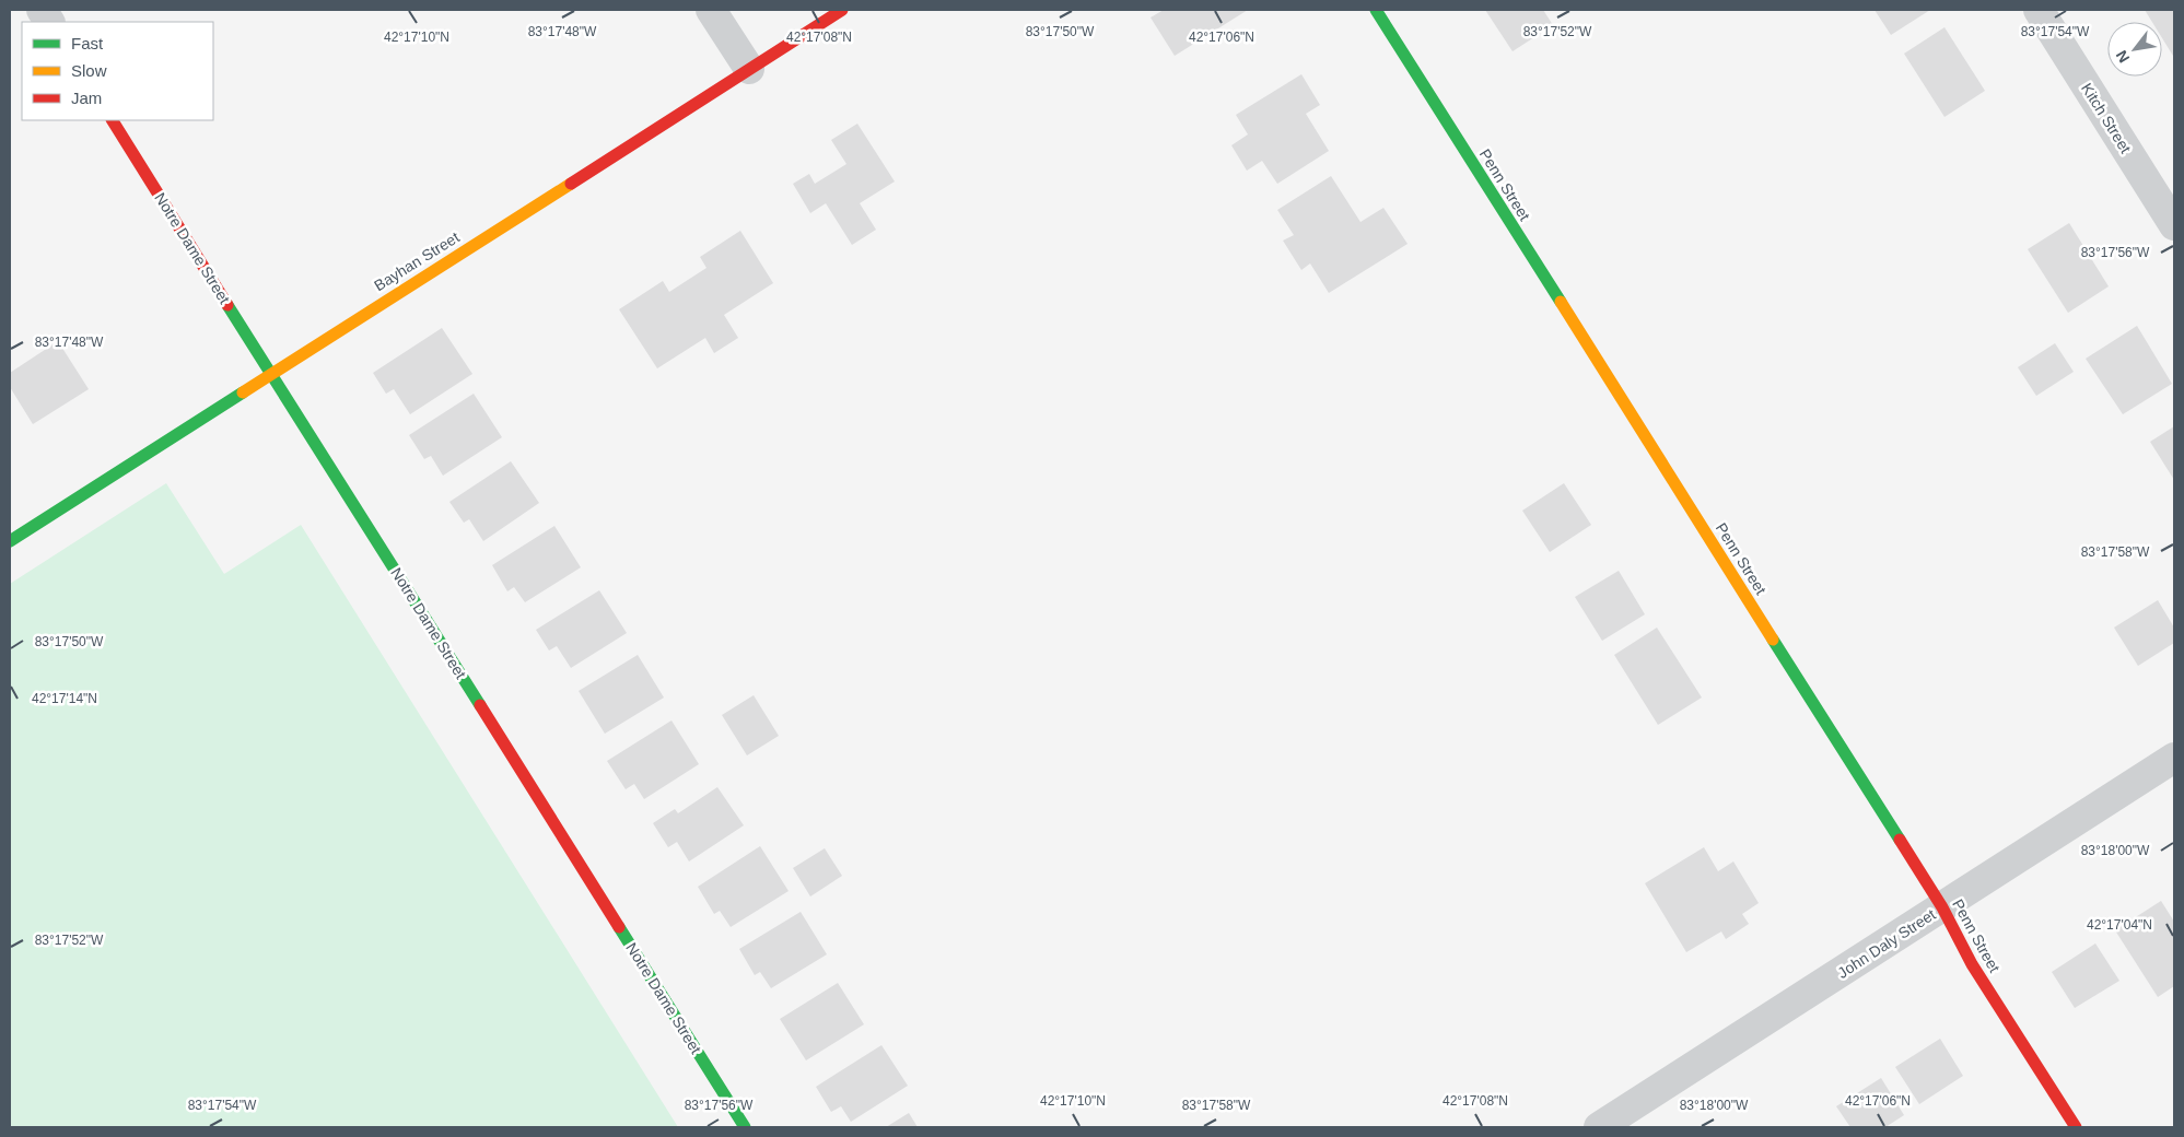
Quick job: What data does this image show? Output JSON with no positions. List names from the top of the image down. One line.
{"streets":{"street":["Kitch Street","Penn Street","Notre Dame Street","Bayhan Street","John Daly Street"]},"crossings":[["Penn Street","John Daly Street"],["Notre Dame Street","Bayhan Street"]],"legend":["Fast","Slow","Jam"],"north":"bottom left","coordinates":["83°17'52\"W","83°17'48\"W","83°17'50\"W","83°17'54\"W","42°17'10\"N","42°17'08\"N","42°17'06\"N","83°17'56\"W","83°17'58\"W","42°17'14\"N","83°18'00\"W","42°17'04\"N"]}
